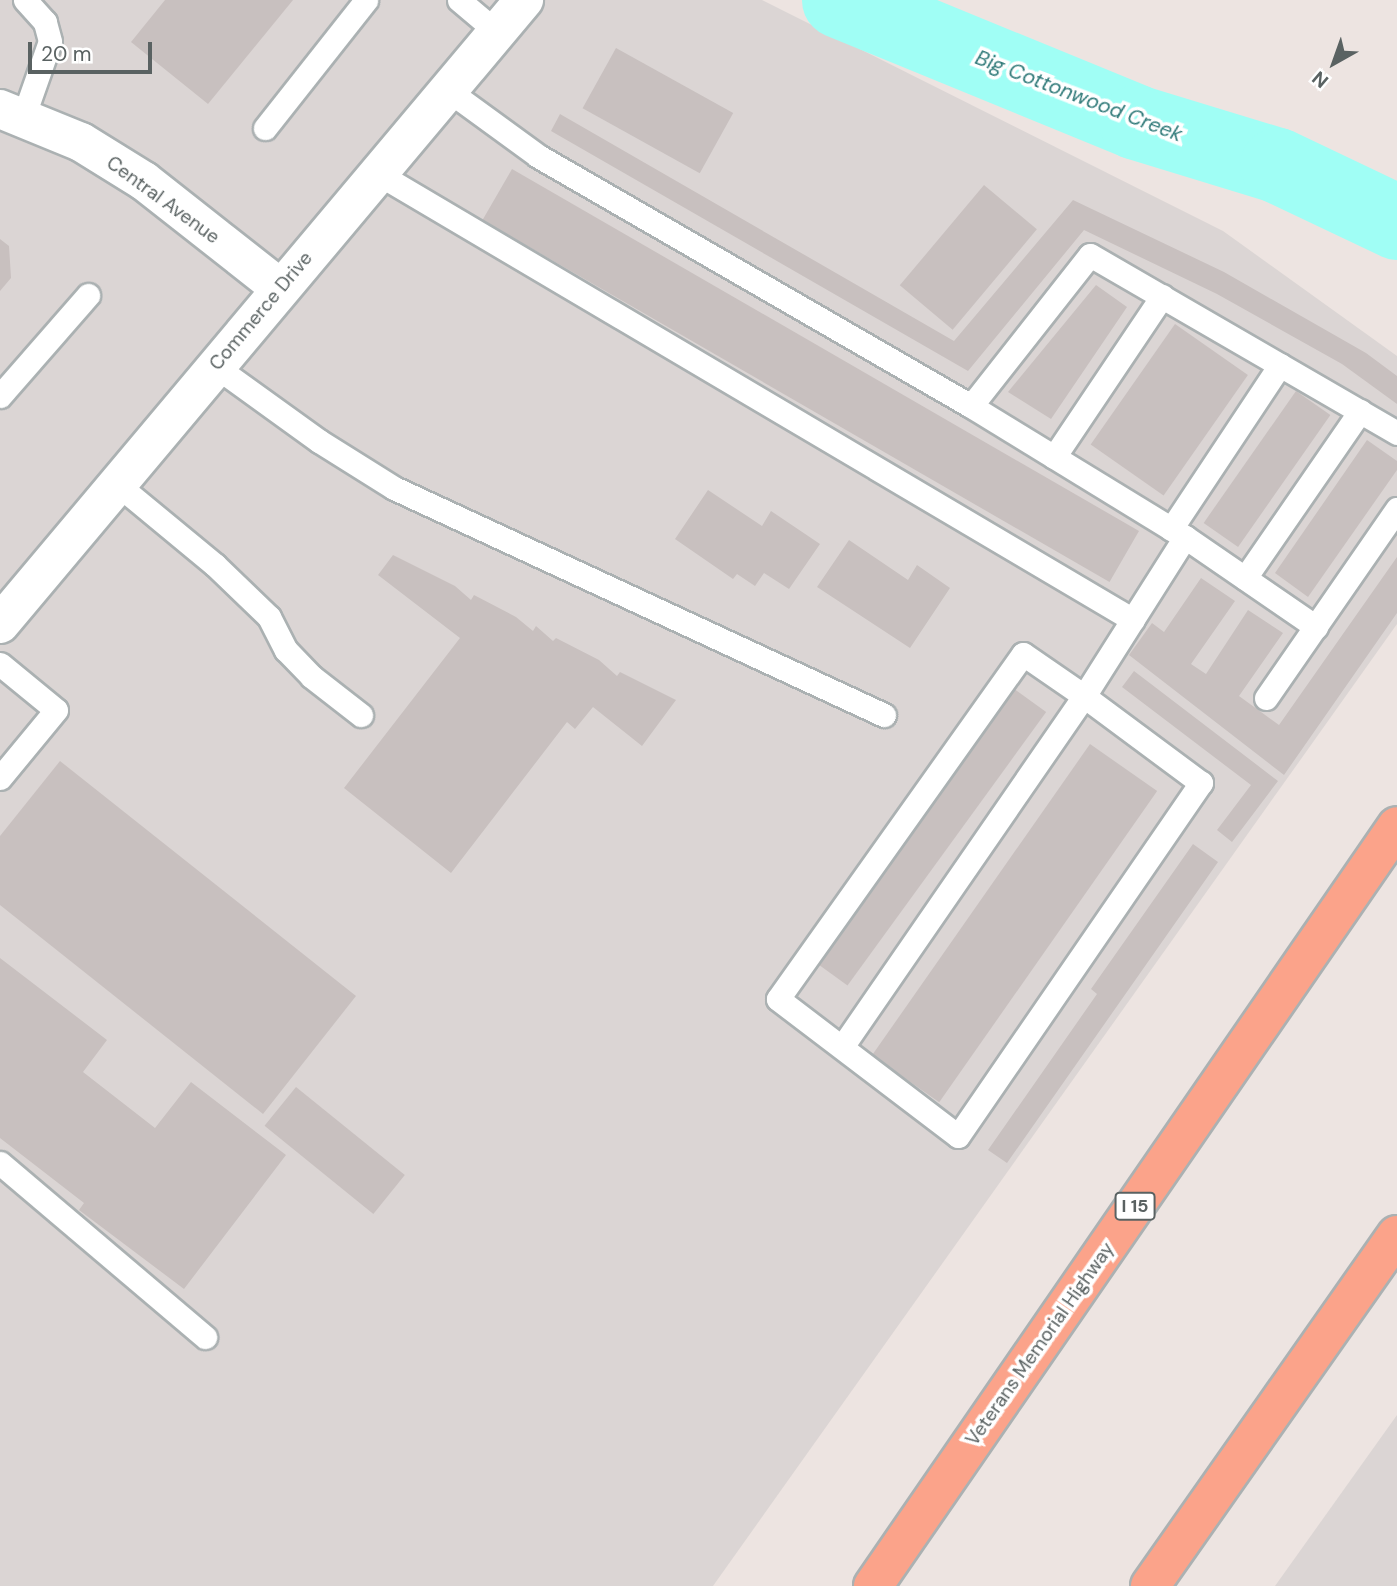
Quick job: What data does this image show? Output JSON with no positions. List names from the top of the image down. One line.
{"streets":{"highway":["I 15","Veterans Memorial Highway"],"street":["Central Avenue","Commerce Drive"]},"crossings":[["Central Avenue","Commerce Drive"]],"water":["Big Cottonwood Creek"],"scale_bar":"20 m","north":"bottom left"}
